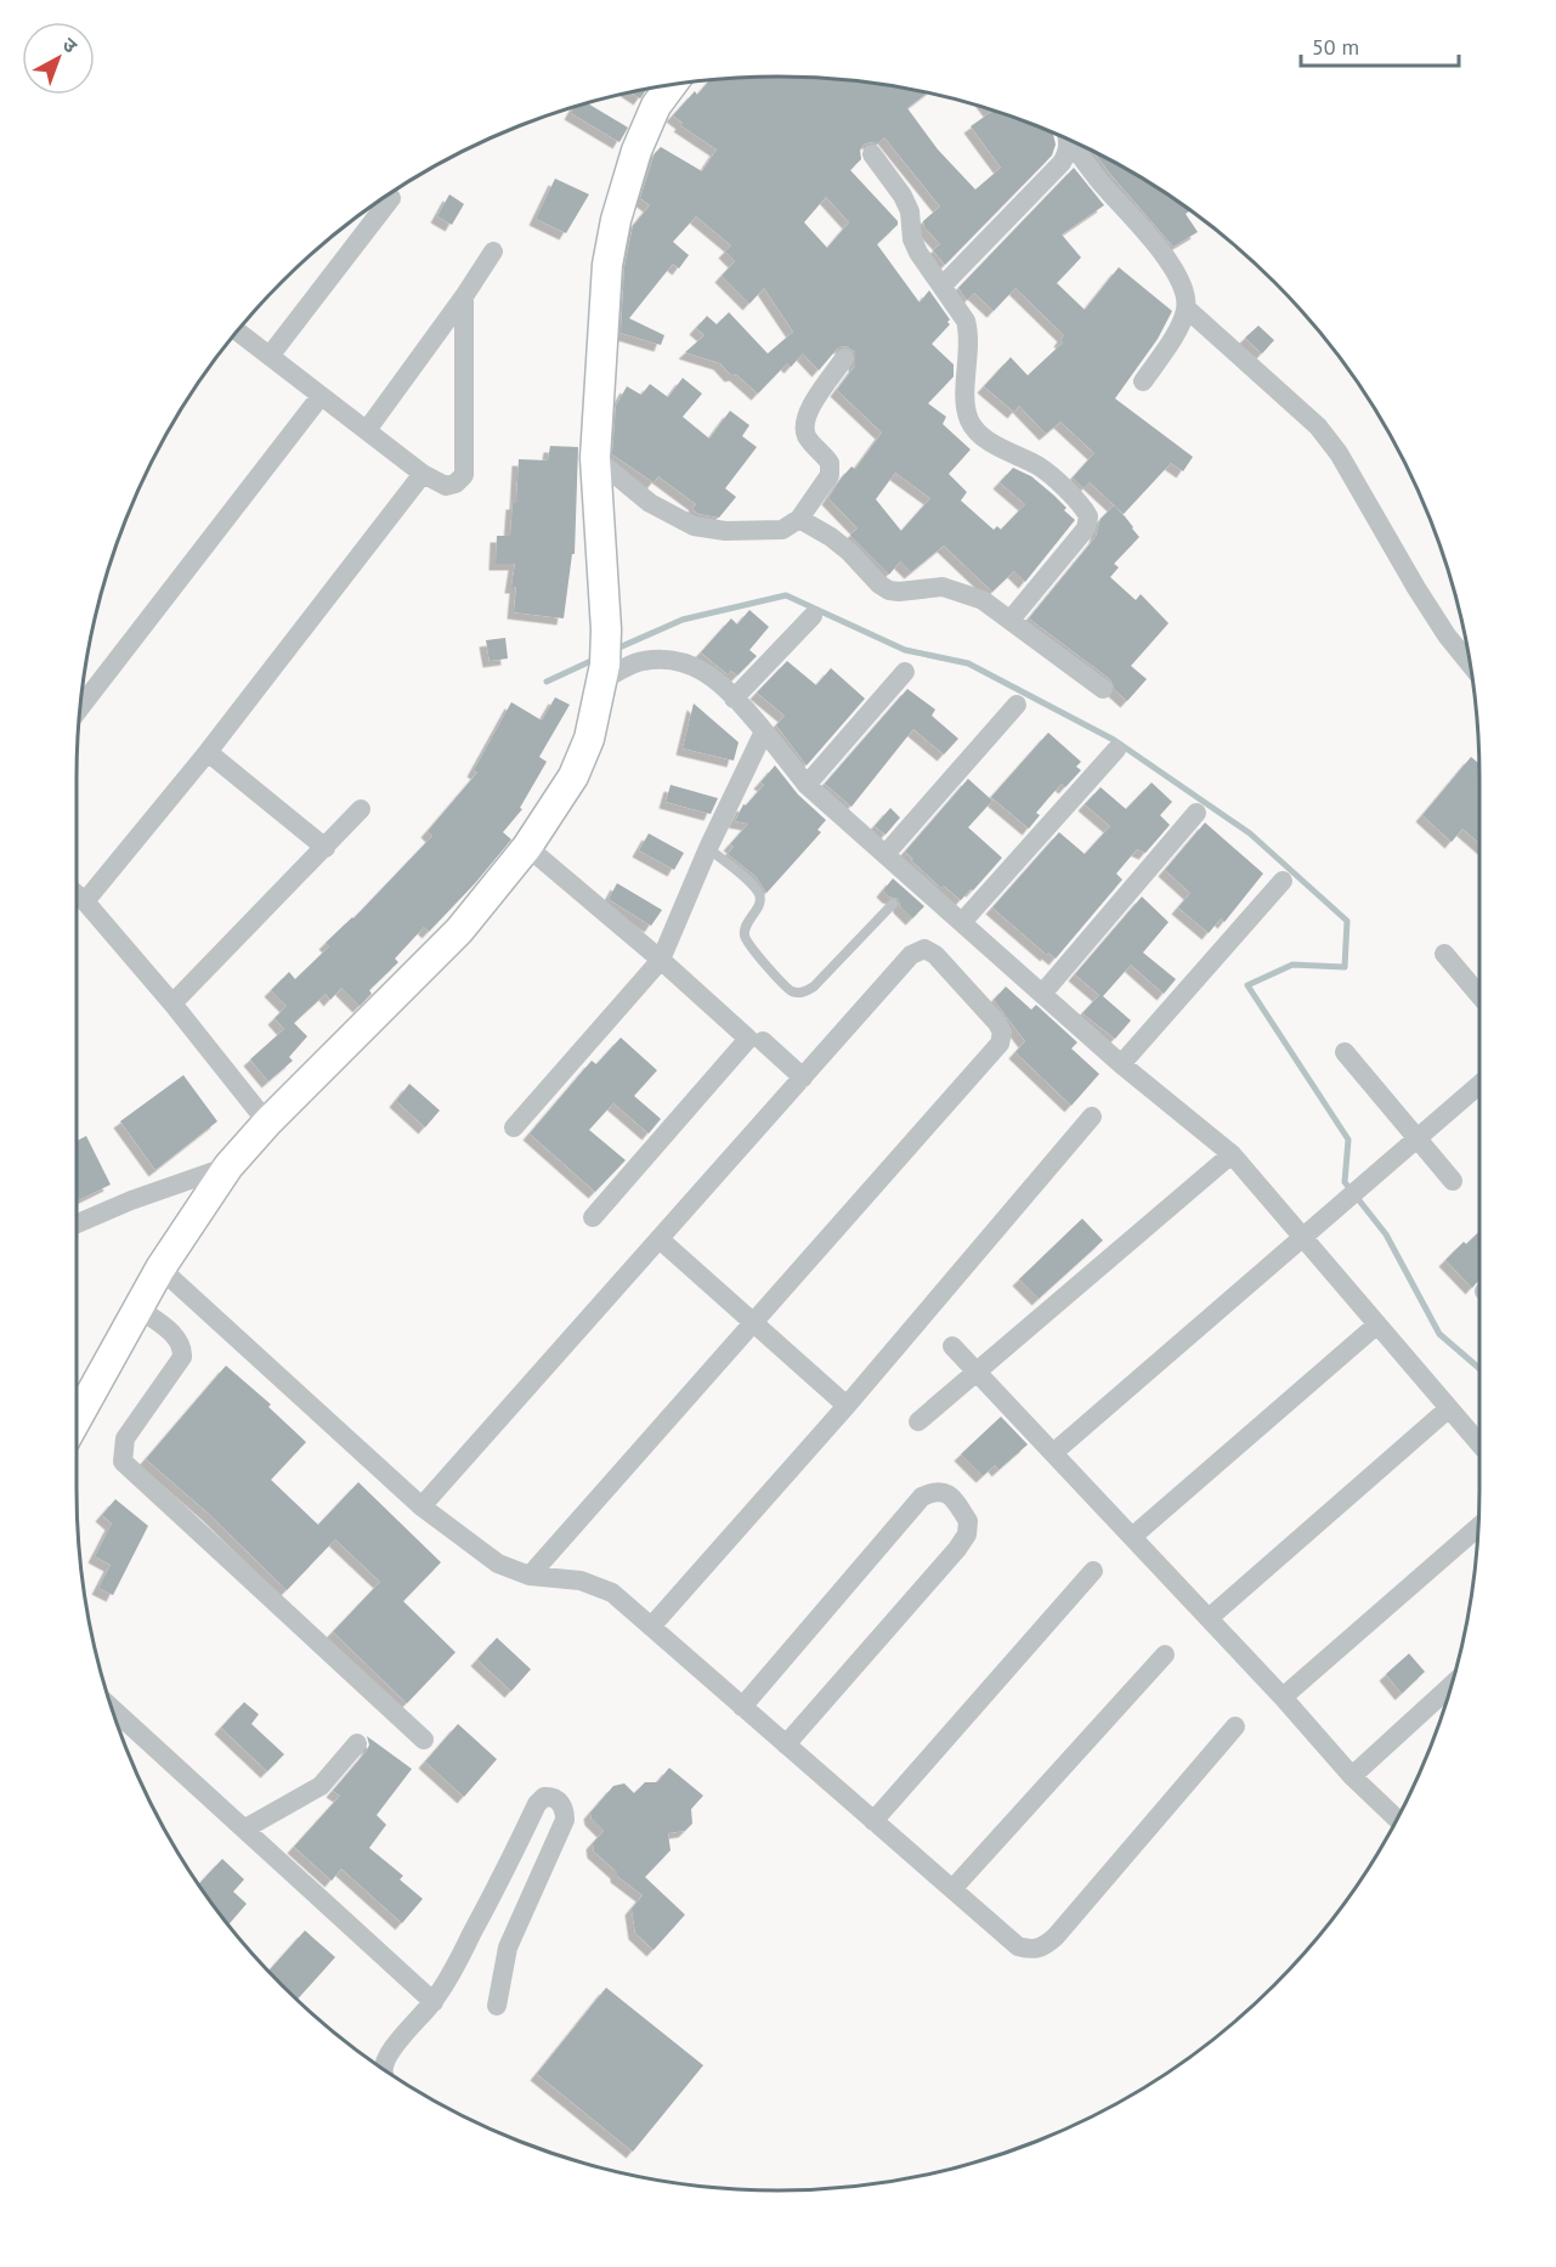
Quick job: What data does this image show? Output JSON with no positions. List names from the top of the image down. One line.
{"scale_bar":"50 m","north":"top right"}
